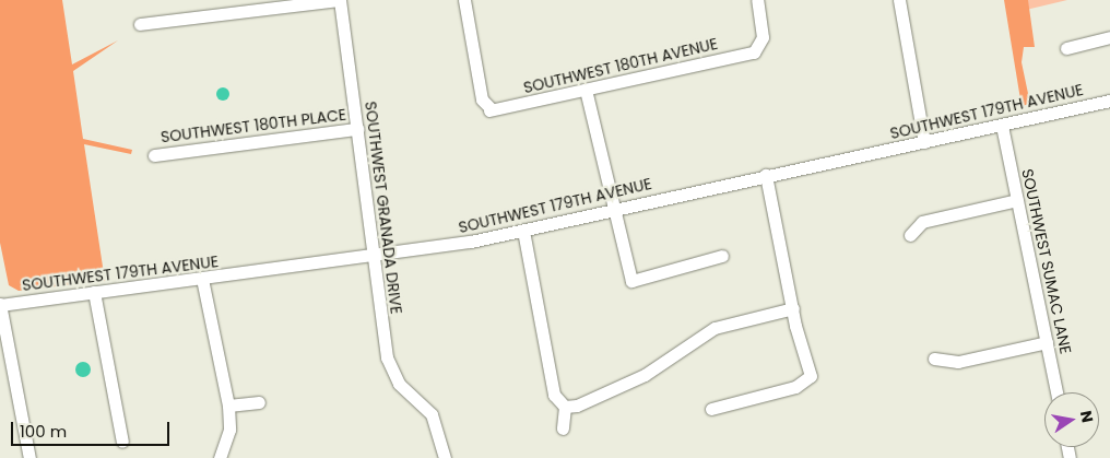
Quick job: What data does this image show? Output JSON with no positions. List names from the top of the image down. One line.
{"streets":{"street":["SOUTHWEST 180TH AVENUE","SOUTHWEST 179TH AVENUE","SOUTHWEST 180TH PLACE","SOUTHWEST GRANADA DRIVE","SOUTHWEST SUMAC LANE"]},"crossings":[["SOUTHWEST 179TH AVENUE","SOUTHWEST GRANADA DRIVE"],["SOUTHWEST 179TH AVENUE","SOUTHWEST SUMAC LANE"],["SOUTHWEST 180TH PLACE","SOUTHWEST GRANADA DRIVE"]],"scale_bar":"100 m","north":"right"}
